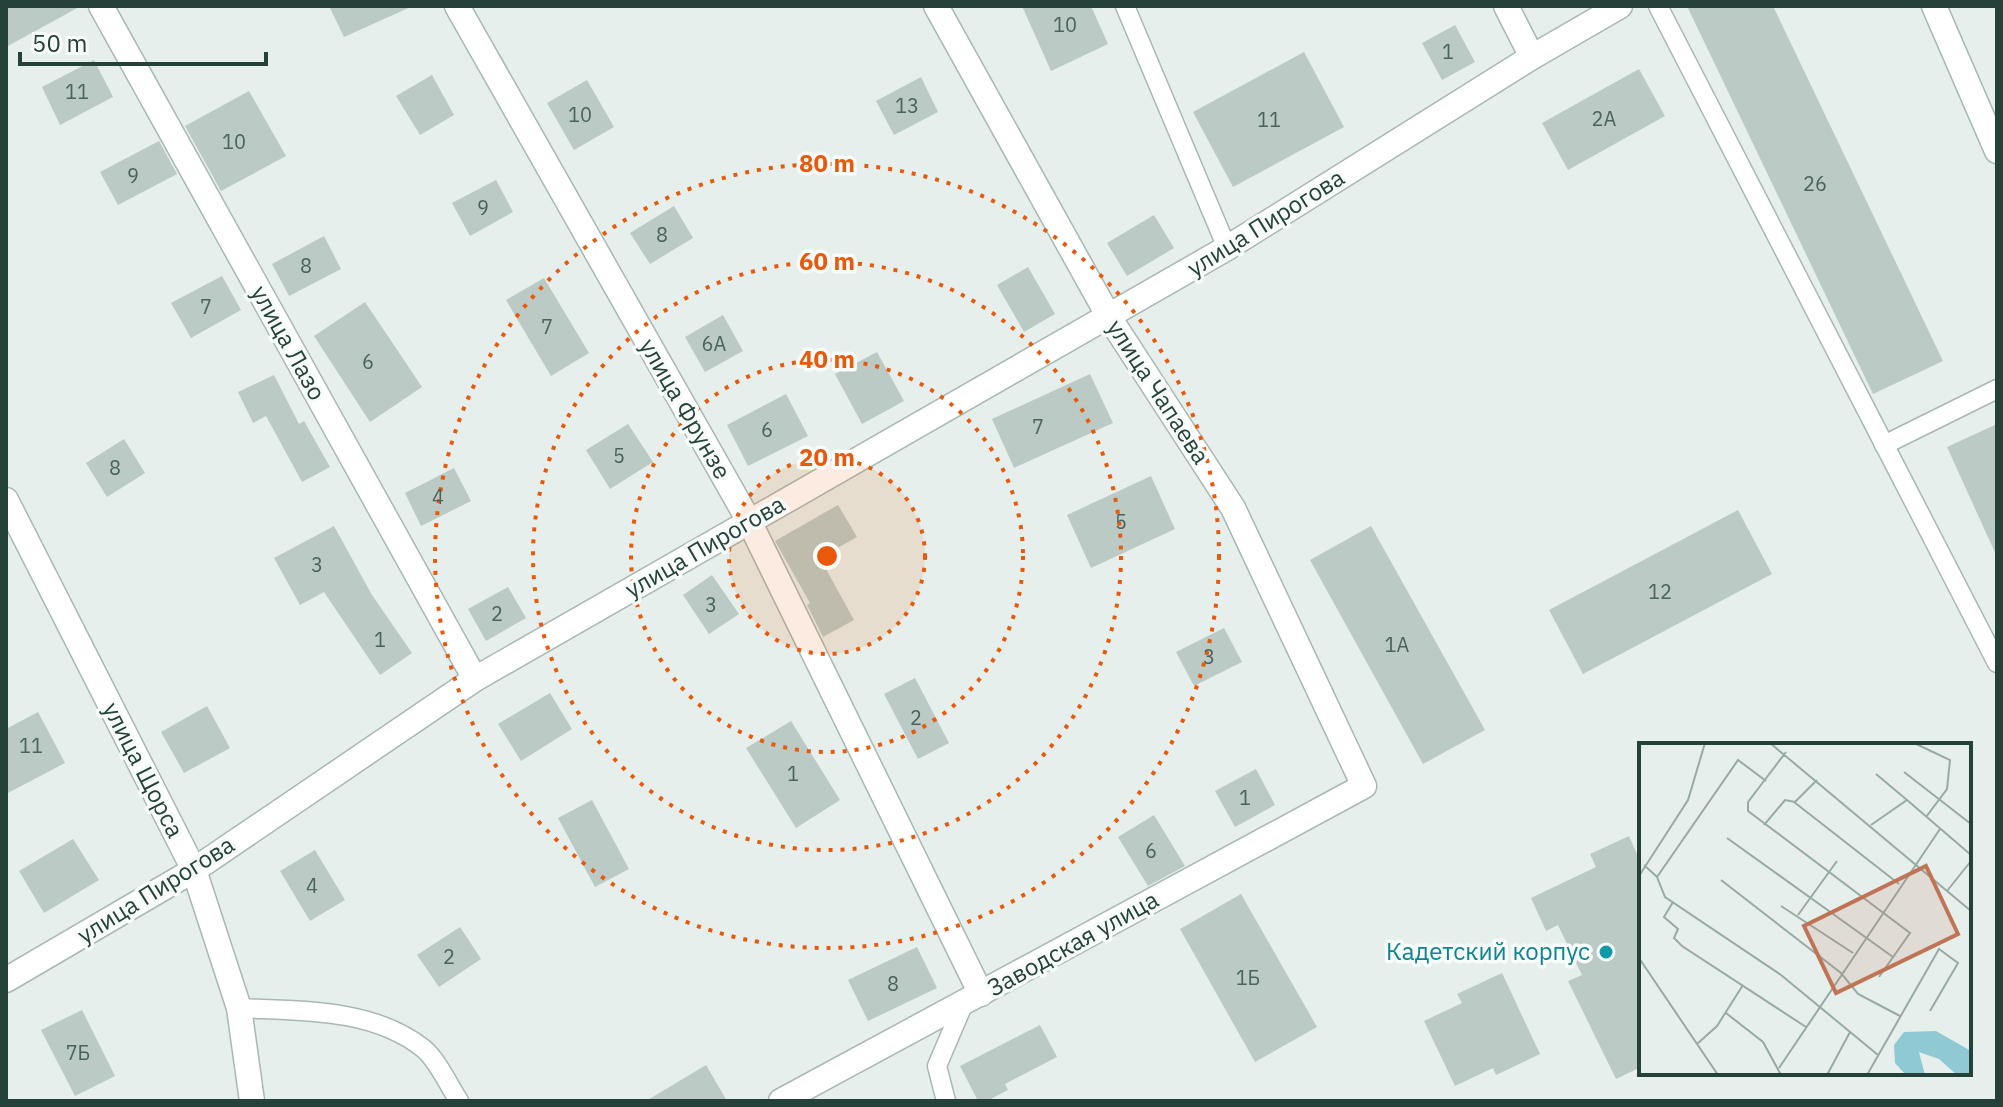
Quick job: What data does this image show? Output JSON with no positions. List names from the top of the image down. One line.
{"streets":{"street":["улица Пирогова","улица Лазо","улица Чапаева","улица Фрунзе","улица Щорса","Заводская улица"]},"crossings":[["улица Пирогова","улица Лазо"],["улица Пирогова","улица Чапаева"],["улица Пирогова","улица Фрунзе"],["улица Пирогова","улица Щорса"],["улица Чапаева","Заводская улица"],["улица Фрунзе","Заводская улица"]],"places":["Кадетский корпус"],"house_numbers":["10","1","11","13","10","2А","11","10","9","26","9","8","8","7","7","6А","6","7","6","5","8","4","5","3","12","3","2","1","1А","3","2","11","1","1","6","4","2","1Б","8","7Б"],"scale_bar":"50 m","rings":["80 m","60 m","40 m","20 m"]}
